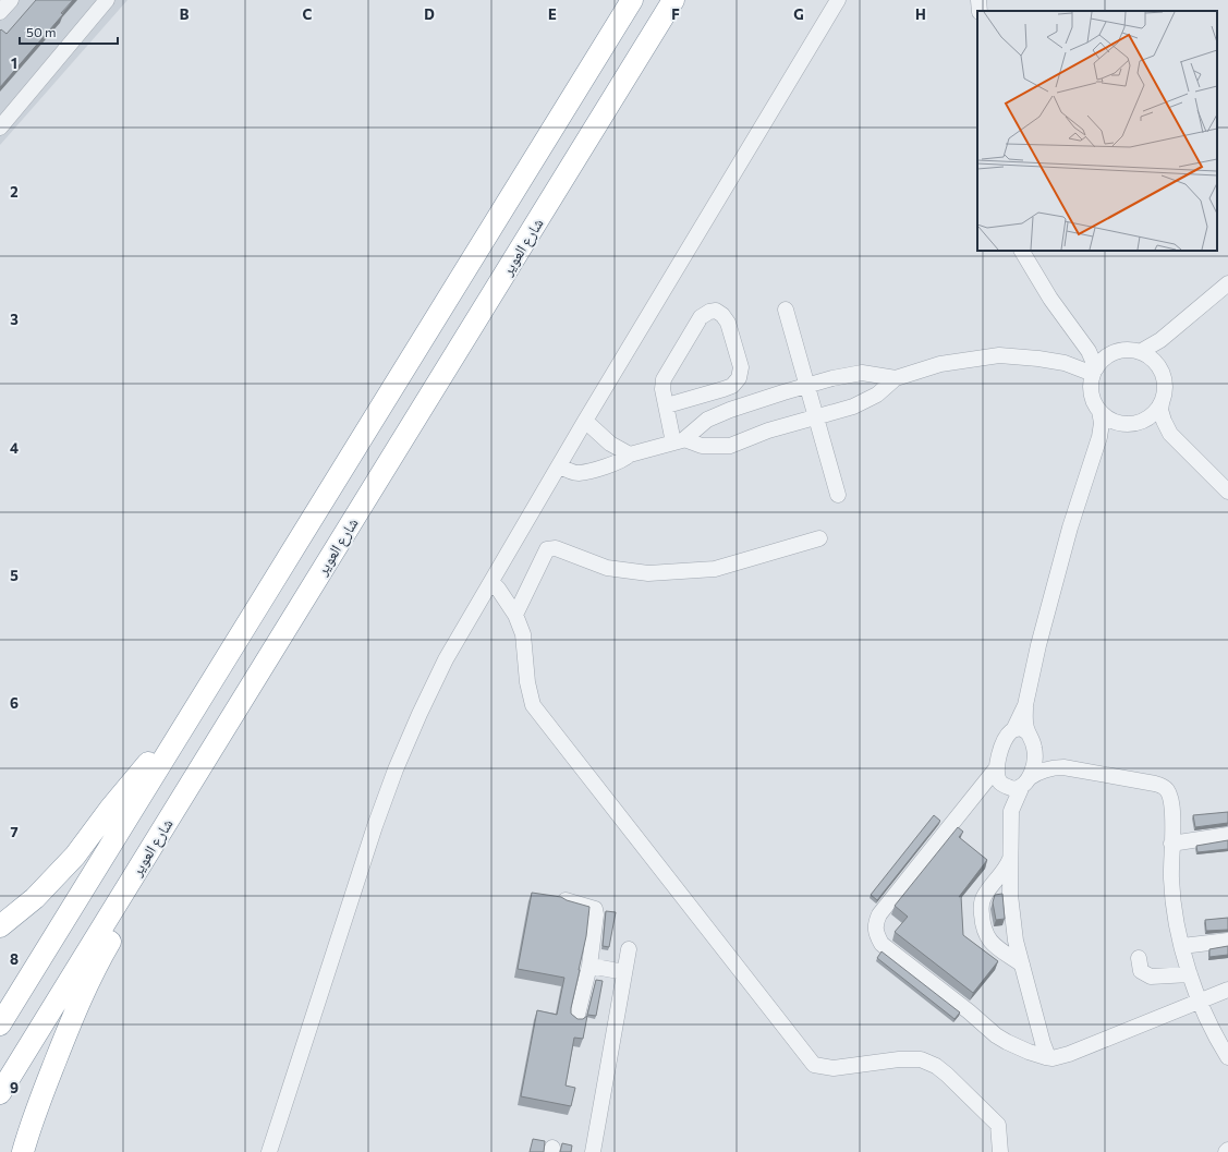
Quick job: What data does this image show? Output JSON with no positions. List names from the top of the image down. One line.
{"streets":{"highway":["شارع العوير"]},"scale_bar":"50 m","grid":{"columns":["B","C","D","E","F","G","H"],"rows":["1","2","3","4","5","6","7","8","9"]}}
